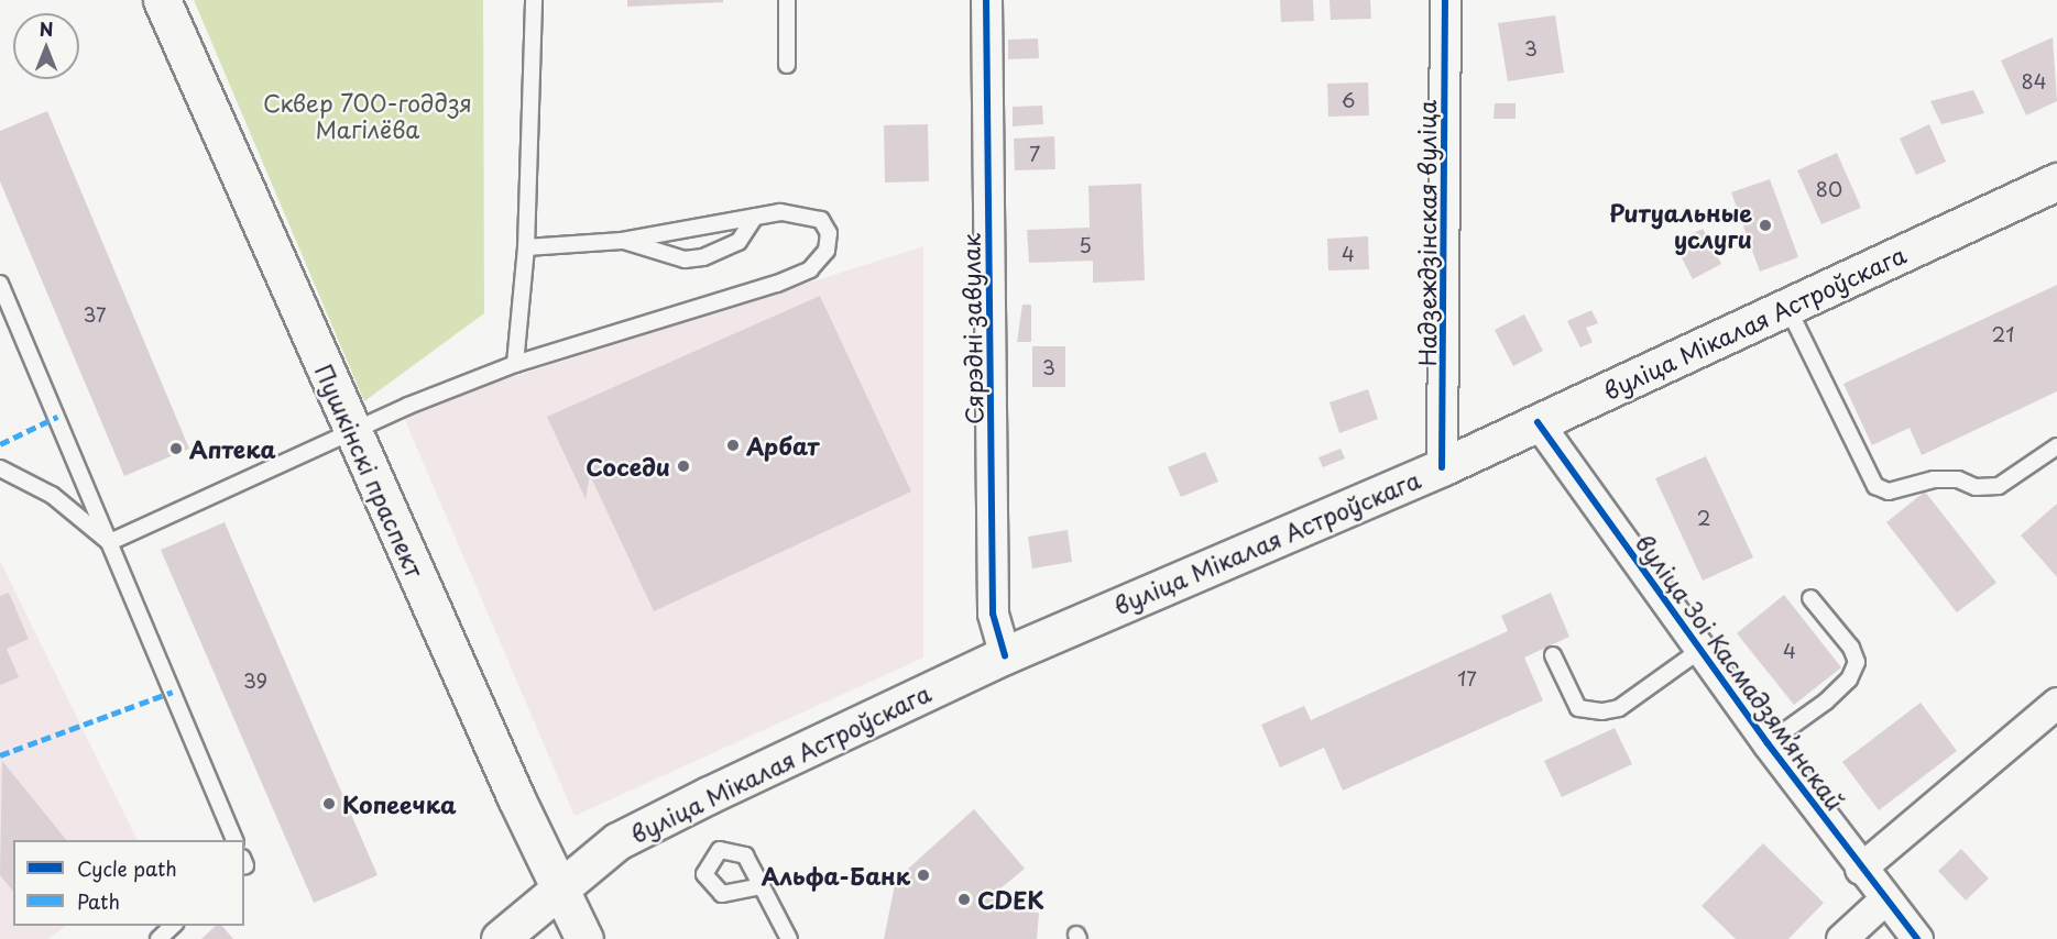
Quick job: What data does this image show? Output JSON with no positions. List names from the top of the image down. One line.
{"streets":{"main road":["вуліца Мікалая Астроўскага","Пушкінскі праспект"],"street":["Надзеждзінская вуліца","Сярэдні завулак","вуліца Зоі Касмадзямʼянскай"]},"crossings":[["Надзеждзінская вуліца","вуліца Мікалая Астроўскага"],["вуліца Мікалая Астроўскага","Сярэдні завулак"],["вуліца Мікалая Астроўскага","Пушкінскі праспект"],["вуліца Мікалая Астроўскага","вуліца Зоі Касмадзямʼянскай"]],"parks":["Сквер 700-годдзя Магілёва"],"places":["Ритуальные услуги","Арбат","Аптека","Соседи","Копеечка","Альфа-Банк","CDEK"],"house_numbers":["3","84","6","7","80","5","4","37","21","3","2","4","17","39"],"legend":["Cycle path","Path"],"north":"top"}
